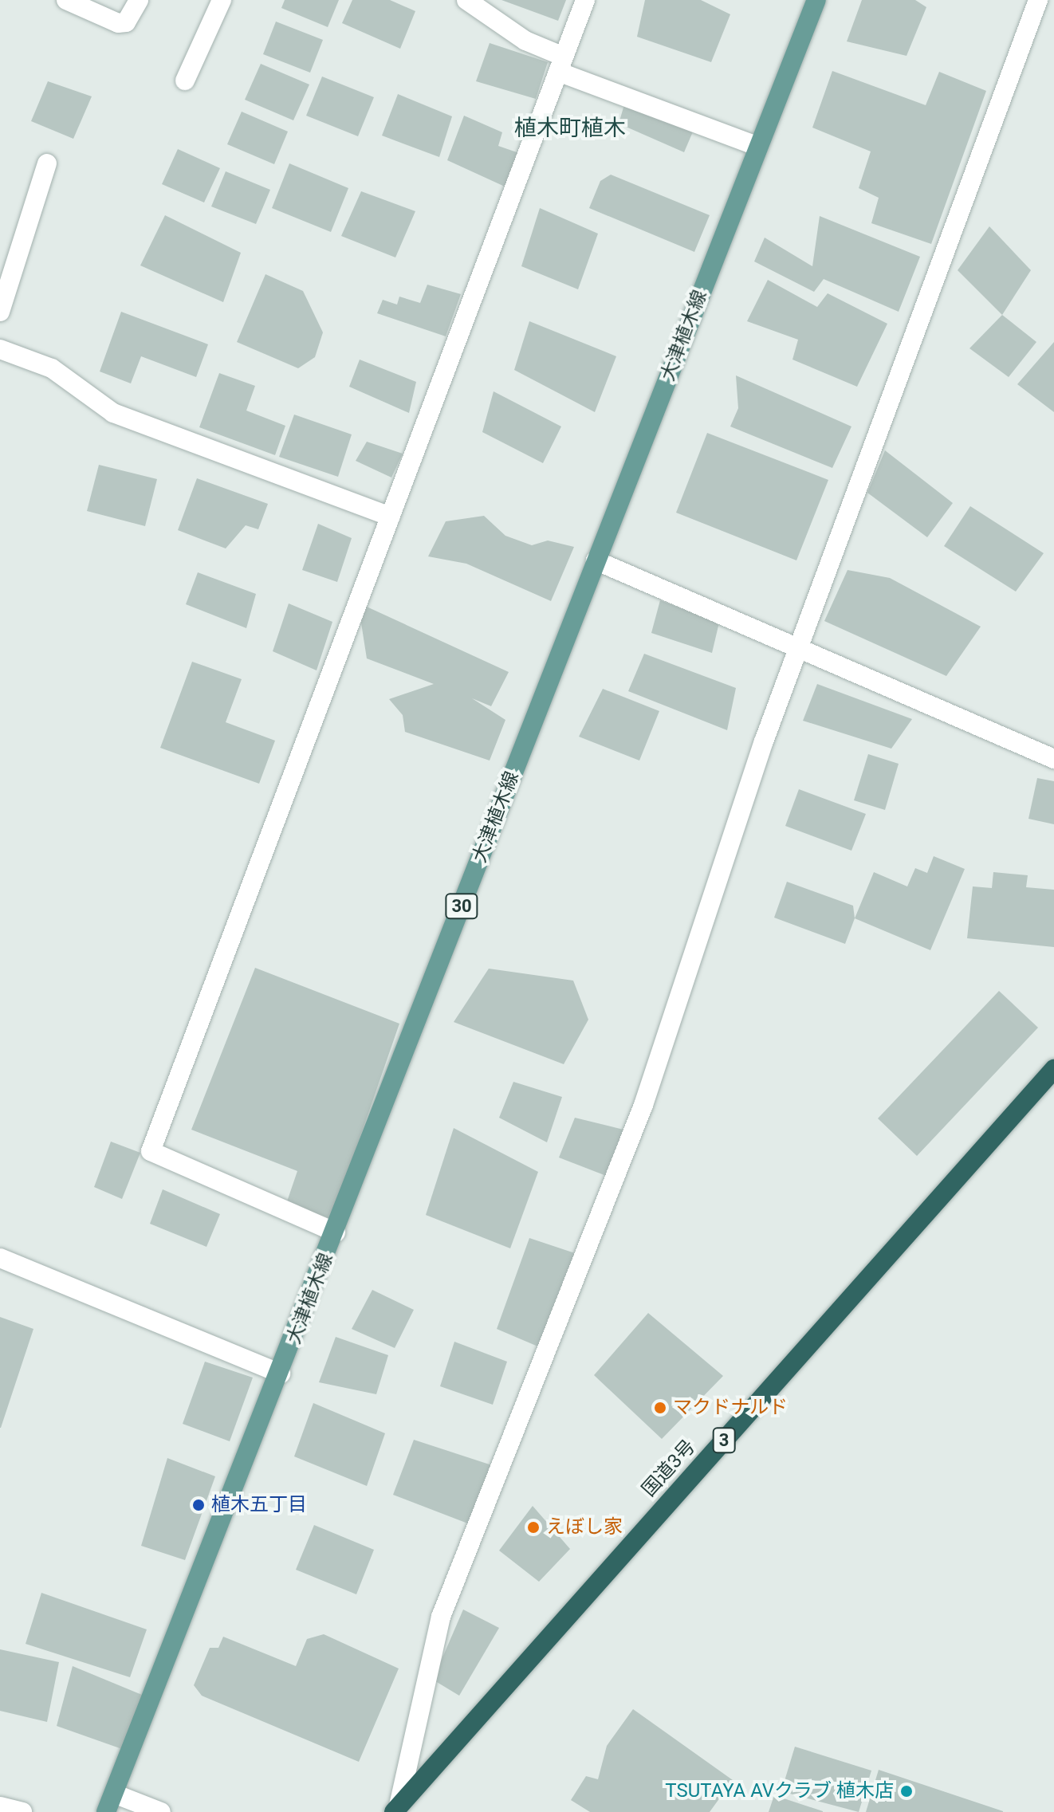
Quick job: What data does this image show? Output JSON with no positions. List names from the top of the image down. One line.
{"streets":{"highway":["3","国道3号"],"main road":["大津植木線","30"]},"districts":["植木町植木"],"places":["マクドナルド","植木五丁目","えぼし家","TSUTAYA AVクラブ 植木店"]}
